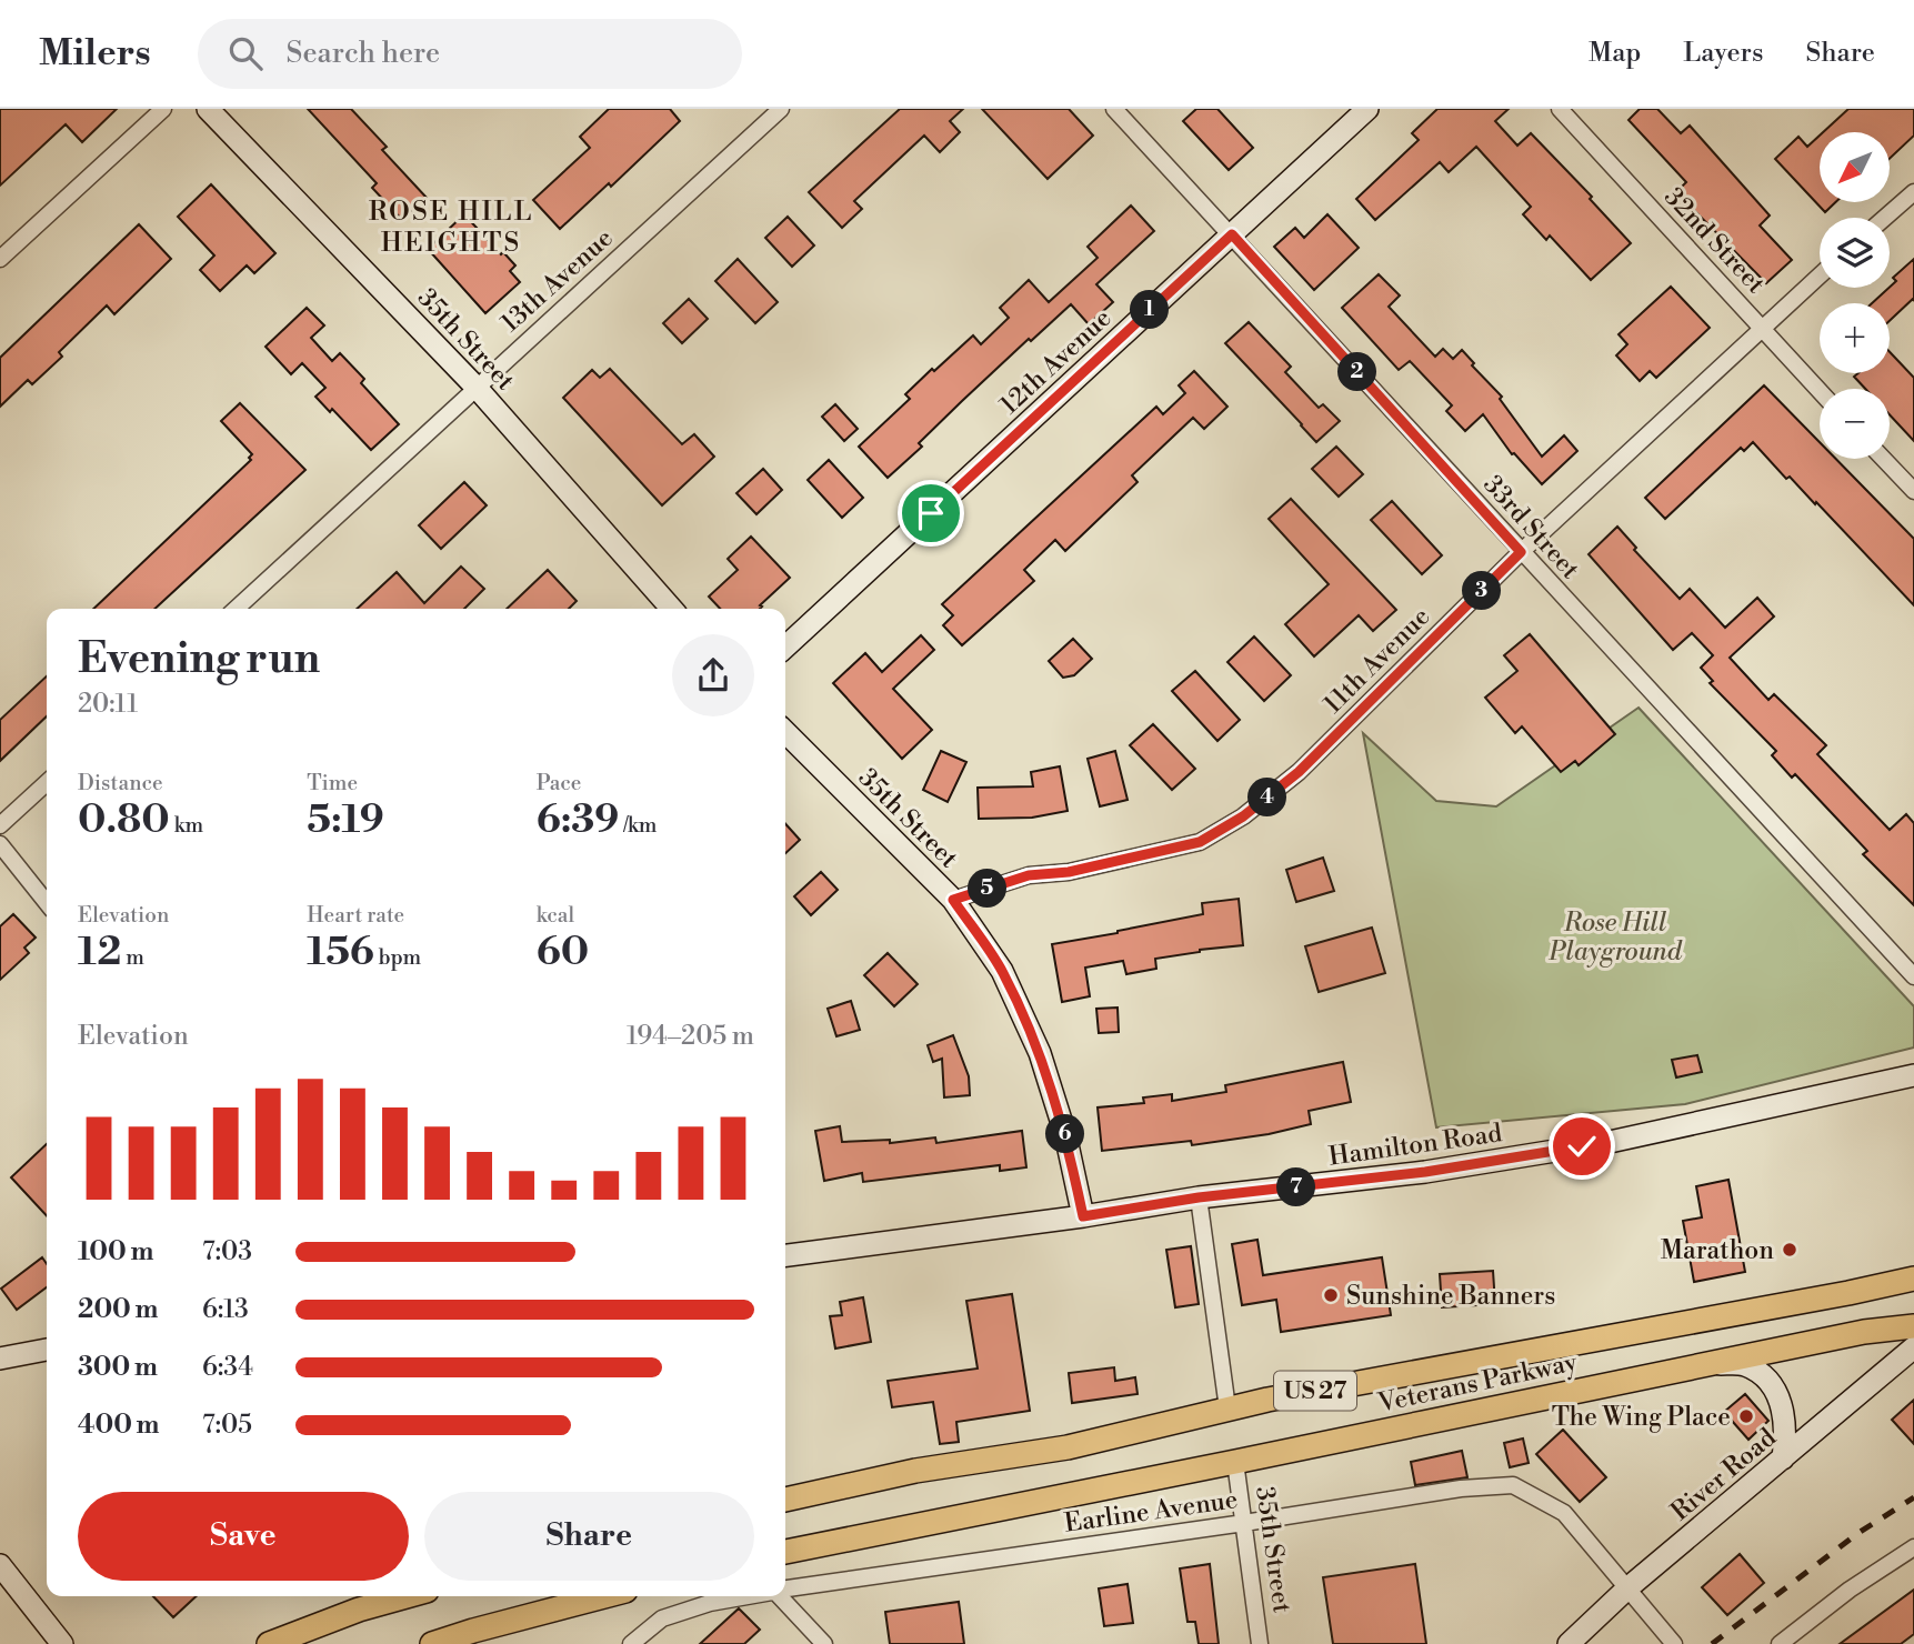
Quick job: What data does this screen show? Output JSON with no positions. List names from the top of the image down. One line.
{"streets":{"main road":["Veterans Parkway","US 27"],"street":["32nd Street","13th Avenue","35th Street","12th Avenue","33rd Street","11th Avenue","Hamilton Road","River Road","Earline Avenue"]},"crossings":[["32nd Street","11th Avenue"],["13th Avenue","35th Street"],["35th Street","11th Avenue"],["35th Street","Hamilton Road"],["35th Street","Veterans Parkway"],["35th Street","Earline Avenue"],["12th Avenue","33rd Street"],["33rd Street","11th Avenue"],["River Road","Earline Avenue"]],"districts":["ROSE HILL HEIGHTS"],"parks":["Rose Hill Playground"],"places":["Marathon","Sunshine Banners","The Wing Place"],"north":"bottom left","page":{"header":"Milers","search":"Search here","nav":["Map","Layers","Share"],"map_buttons":["+","−"],"pins":["1","2","3","4","5","6","7"],"heading":["Evening run","20:11"],"stats":[["Distance","0.80 km"],["Time","5:19"],["Pace","6:39 /km"],["Elevation","12 m"],["Heart rate","156 bpm"],["kcal","60"]],"chart":["Elevation","194–205 m"],"list":[{"name":"100 m","note":"7:03"},{"name":"200 m","note":"6:13"},{"name":"300 m","note":"6:34"},{"name":"400 m","note":"7:05"}],"buttons":["Save","Share"]}}
